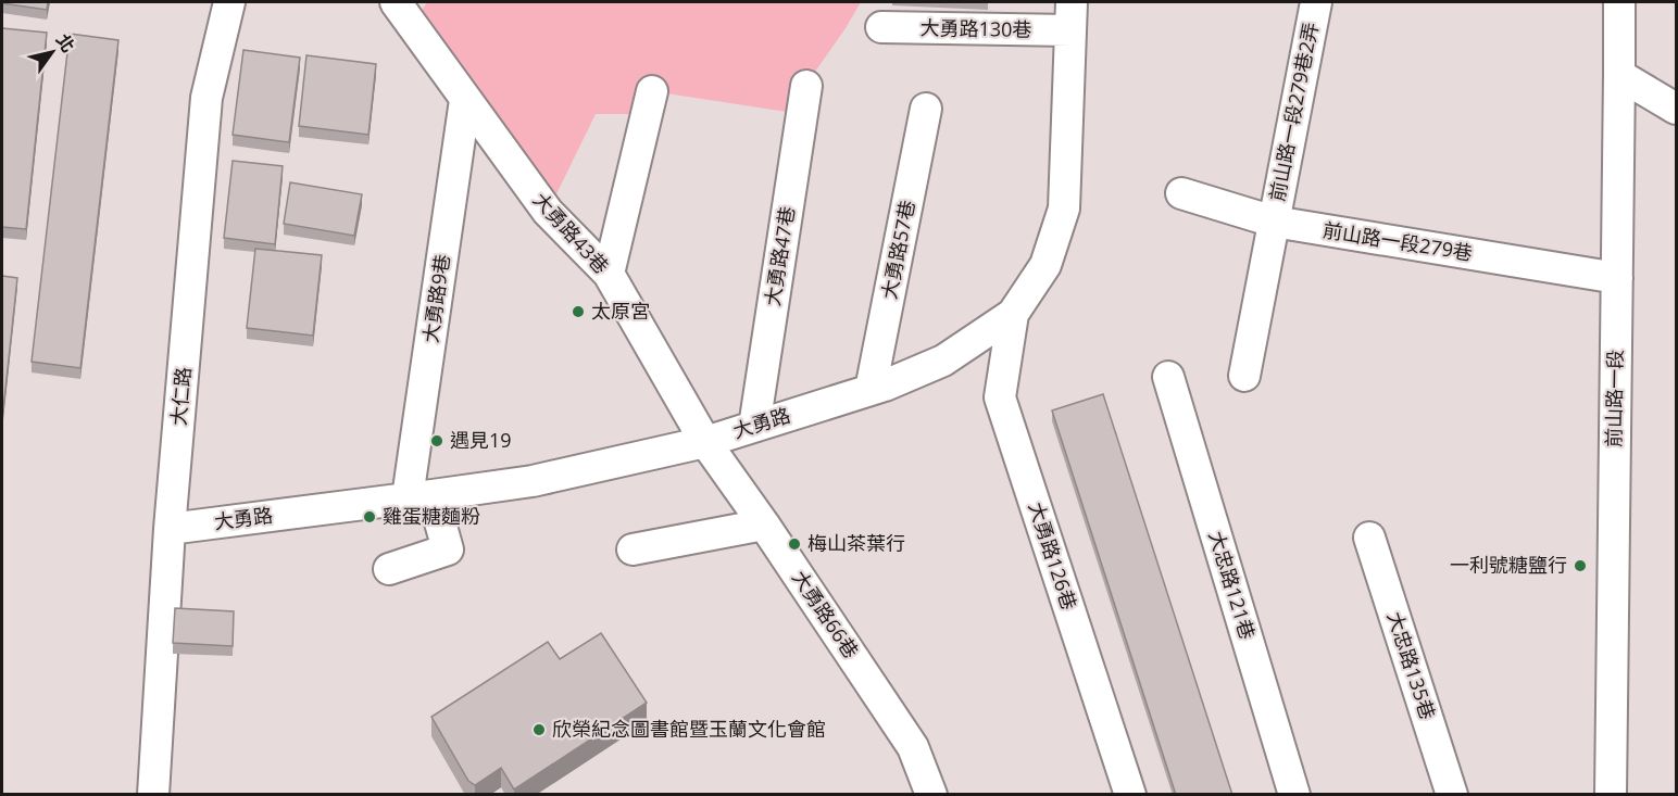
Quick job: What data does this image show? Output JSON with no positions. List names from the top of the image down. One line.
{"streets":{"street":["大勇路130巷","前山路一段279巷2弄","大勇路43巷","前山路一段279巷","大勇路57巷","大勇路47巷","大勇路9巷","大仁路","前山路一段","大勇路","大勇路126巷","大忠路121巷","大勇路66巷","大忠路135巷"]},"crossings":[["大勇路130巷","大勇路"],["前山路一段279巷2弄","前山路一段279巷"],["大勇路43巷","大勇路9巷"],["大勇路43巷","大勇路"],["大勇路43巷","大勇路66巷"],["前山路一段279巷","前山路一段"],["大勇路57巷","大勇路"],["大勇路47巷","大勇路"],["大勇路9巷","大勇路"],["大仁路","大勇路"],["大勇路","大勇路126巷"],["大勇路","大勇路66巷"]],"places":["太原宮","遇見19","雞蛋糖麵粉","梅山茶葉行","一利號糖鹽行","欣榮紀念圖書館暨玉蘭文化會館"],"north":"top right"}
